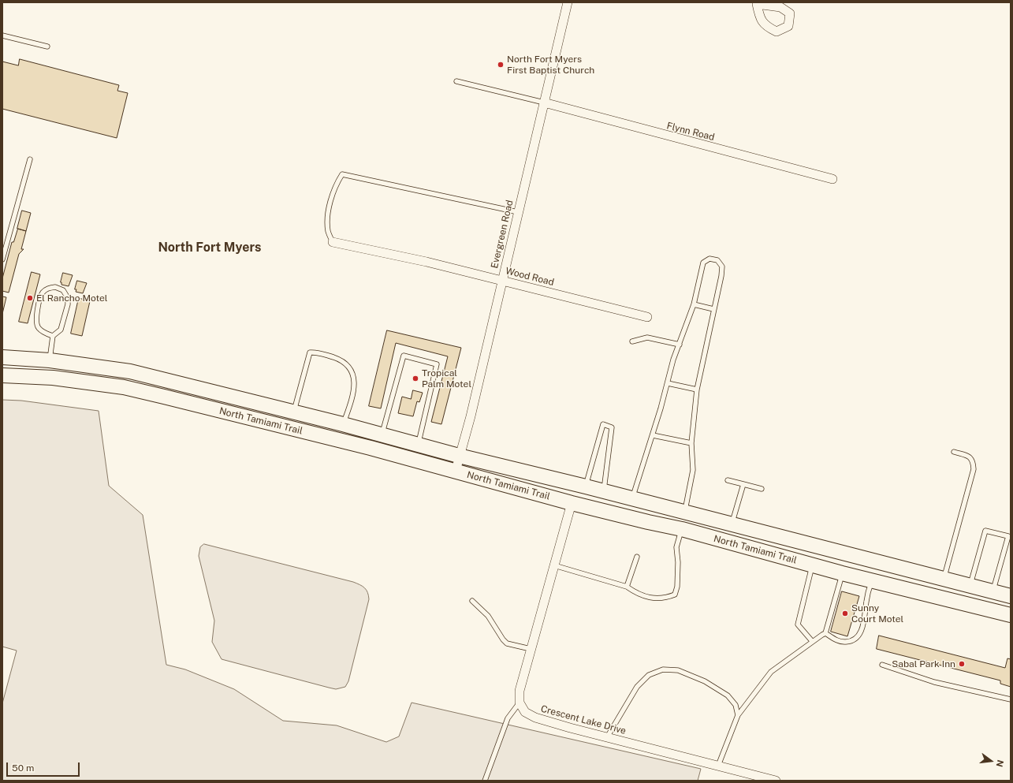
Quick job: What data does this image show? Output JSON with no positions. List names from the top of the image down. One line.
{"streets":{"main road":["North Tamiami Trail"],"street":["Flynn Road","Evergreen Road","Wood Road","Crescent Lake Drive"]},"crossings":[["Flynn Road","Evergreen Road"],["Evergreen Road","Wood Road"],["Evergreen Road","North Tamiami Trail"]],"districts":["North Fort Myers"],"places":["North Fort Myers First Baptist Church","El Rancho Motel","Tropical Palm Motel","Sunny Court Motel","Sabal Park Inn"],"scale_bar":"50 m","north":"right"}
